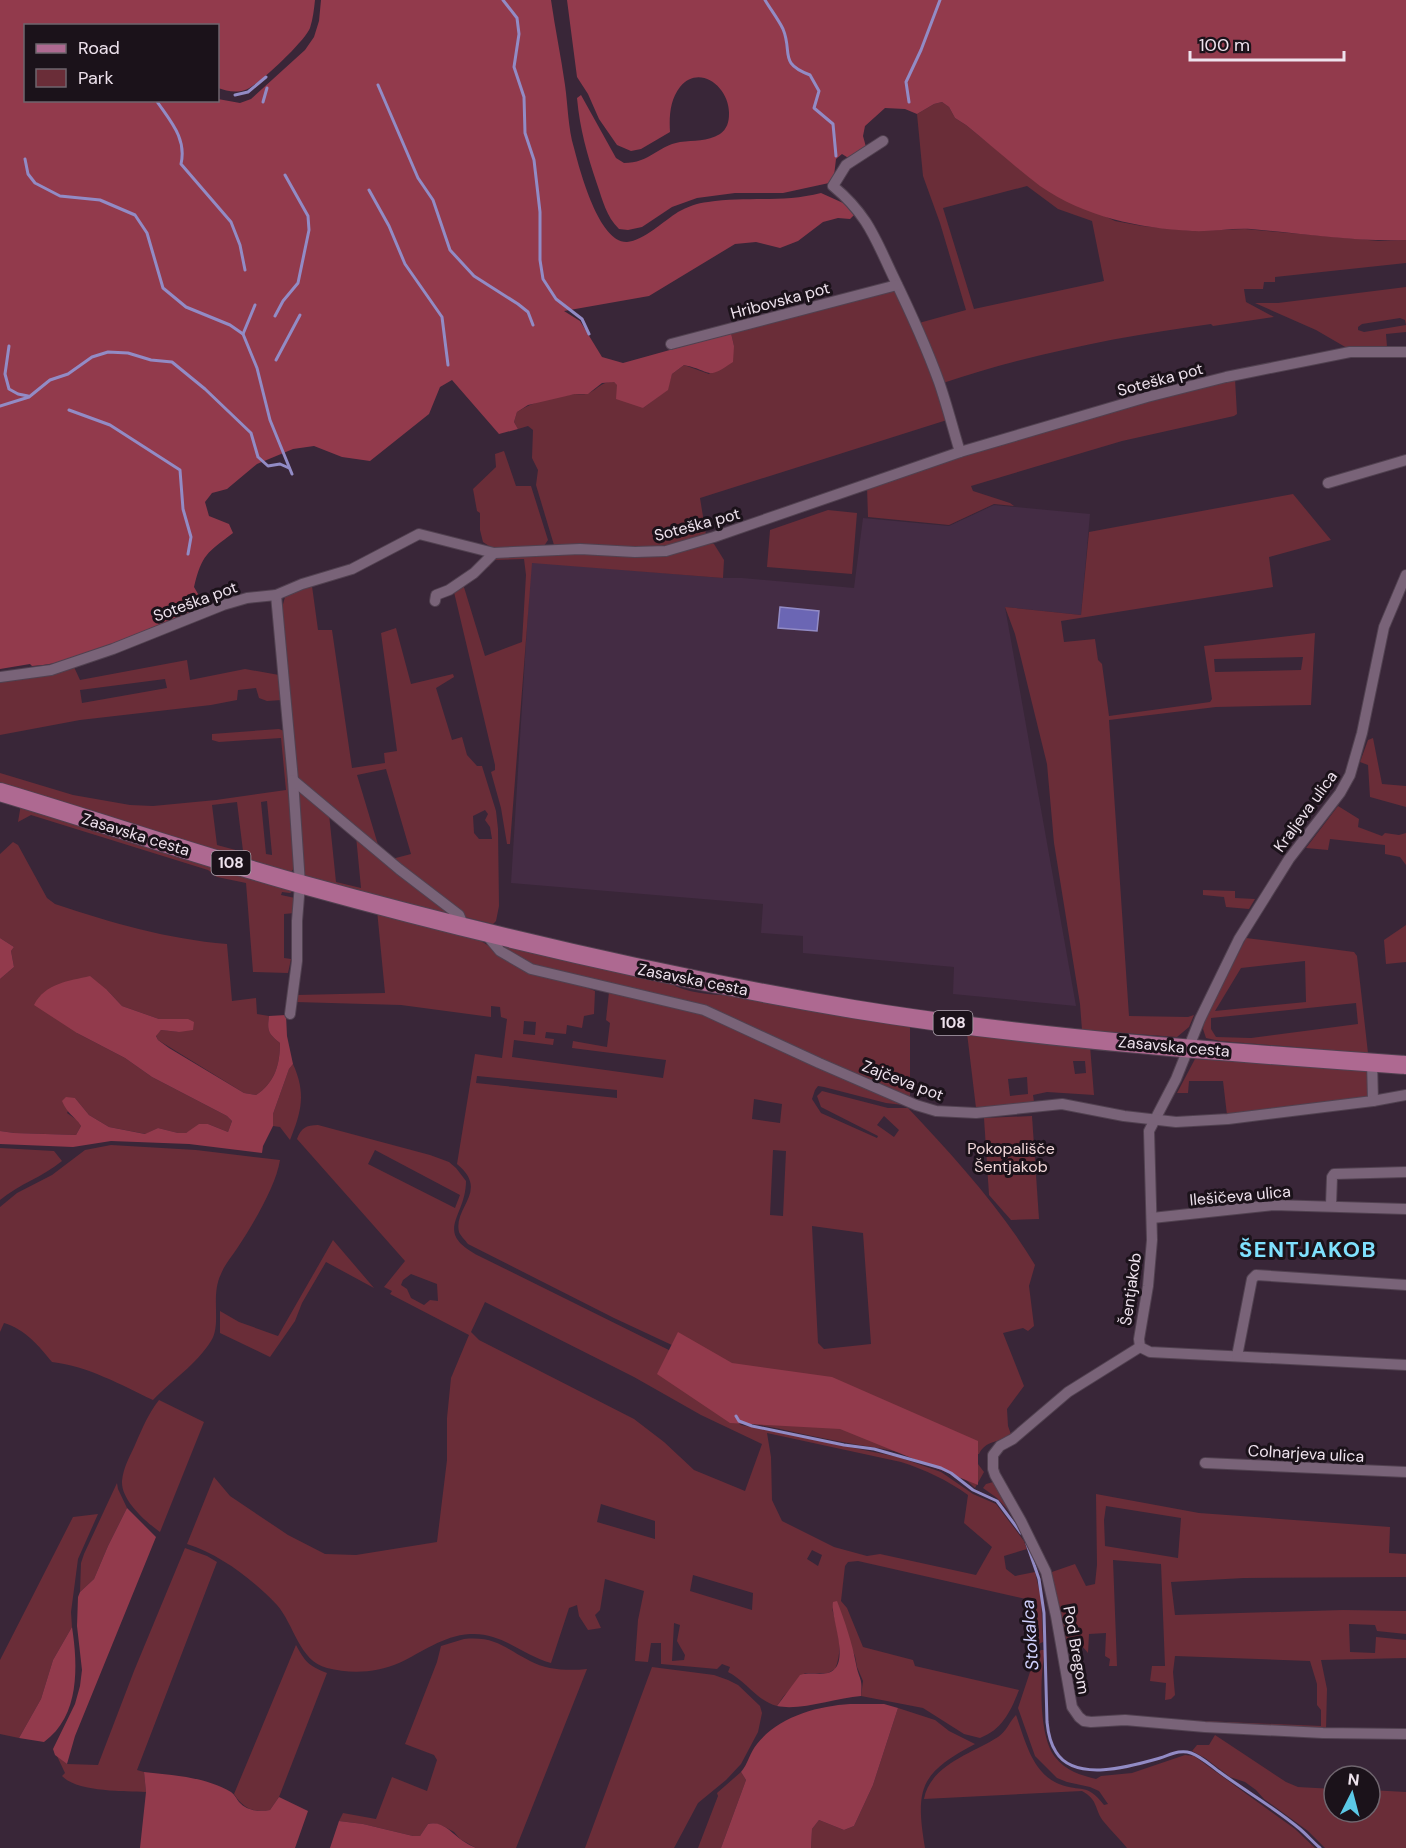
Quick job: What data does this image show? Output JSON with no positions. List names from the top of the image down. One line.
{"streets":{"main road":["Zasavska cesta","108"],"street":["Hribovska pot","Soteška pot","Kraljeva ulica","Zajčeva pot","Ilešičeva ulica","Šentjakob","Colnarjeva ulica","Pod Bregom"]},"crossings":[["Kraljeva ulica","Zasavska cesta"],["Kraljeva ulica","Šentjakob"],["Zasavska cesta","Zajčeva pot"],["Zasavska cesta","Šentjakob"],["Zajčeva pot","Šentjakob"],["Ilešičeva ulica","Šentjakob"],["Šentjakob","Pod Bregom"]],"districts":["ŠENTJAKOB"],"water":["Stokalca"],"parks":["Pokopališče Šentjakob"],"legend":["Road","Park"],"scale_bar":"100 m","north":"top"}
